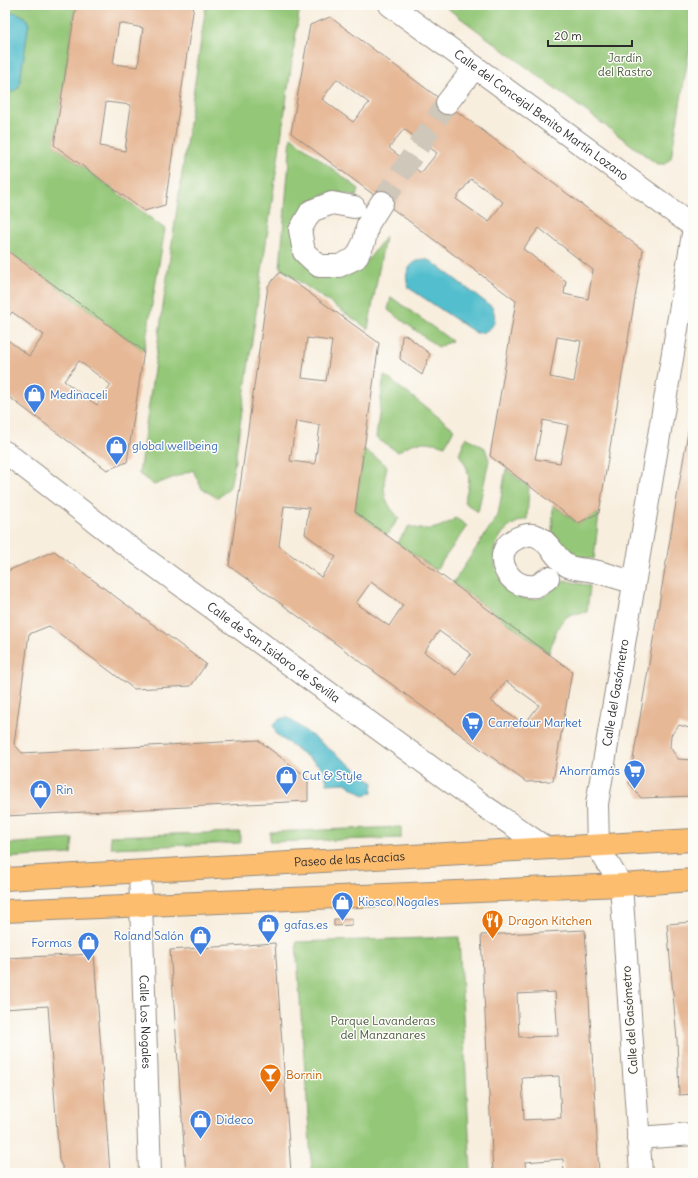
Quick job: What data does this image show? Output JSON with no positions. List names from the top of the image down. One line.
{"streets":{"main road":["Paseo de las Acacias"],"street":["Calle del Concejal Benito Martín Lozano","Calle de San Isidoro de Sevilla","Calle del Gasómetro","Calle Los Nogales"]},"crossings":[["Calle de San Isidoro de Sevilla","Paseo de las Acacias"],["Calle del Gasómetro","Paseo de las Acacias"],["Paseo de las Acacias","Calle Los Nogales"]],"parks":["Jardín del Rastro","Parque Lavanderas del Manzanares"],"places":{"shop":["Medinaceli","global wellbeing","Cut & Style","Rin","Kiosco Nogales","gafas.es","Roland Salón","Formas","Dideco"],"supermarket":["Carrefour Market","Ahorramás"],"restaurant":["Dragon Kitchen"],"bar":["Bornin"]},"scale_bar":"20 m"}
